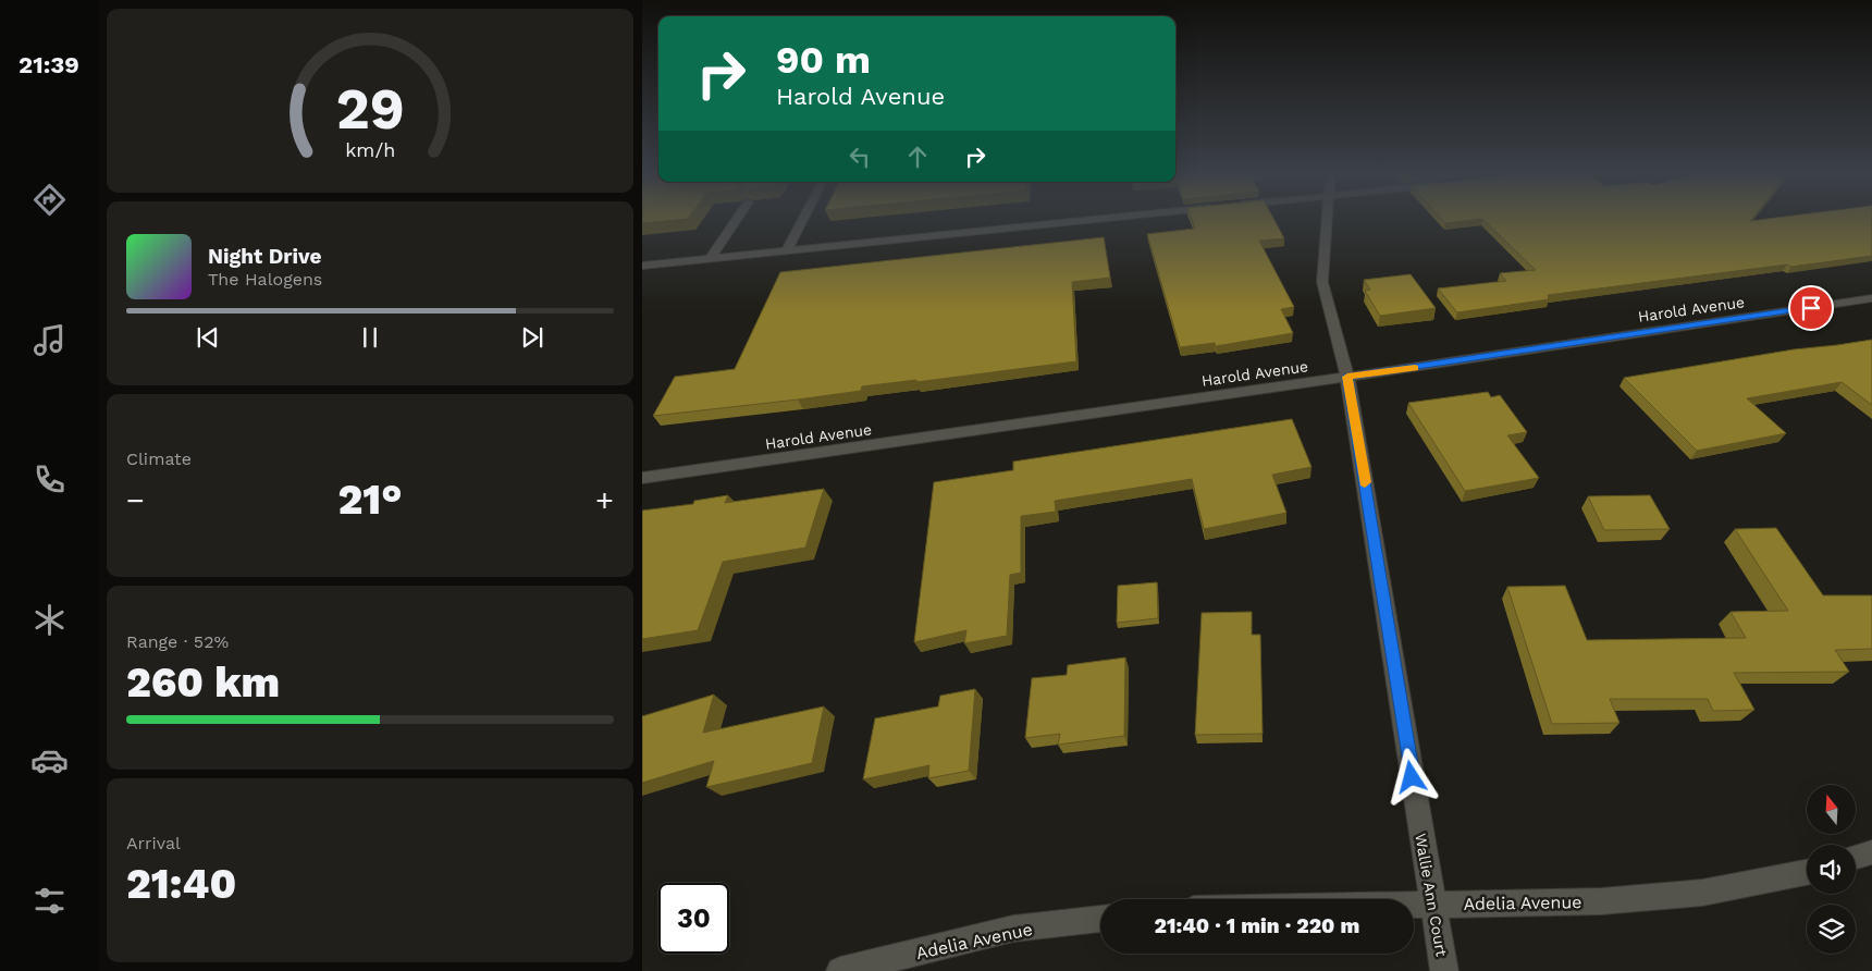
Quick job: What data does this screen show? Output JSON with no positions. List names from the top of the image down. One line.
{"streets":{"street":["Harold Avenue","Wallie Ann Court","Adelia Avenue"]},"crossings":[["Harold Avenue","Wallie Ann Court"],["Wallie Ann Court","Adelia Avenue"]],"north":"top","page":{"tabs":"21:39","turn":["90 m","Harold Avenue"],"song":["Night Drive","The Halogens"],"tile":["Climate",["Range · 52%","260 km"],["Arrival","21:40"]],"heat":["−","21°","+"],"limit":"30","trip":"21:40 · 1 min · 220 m","gauge":["29","km/h"]}}
